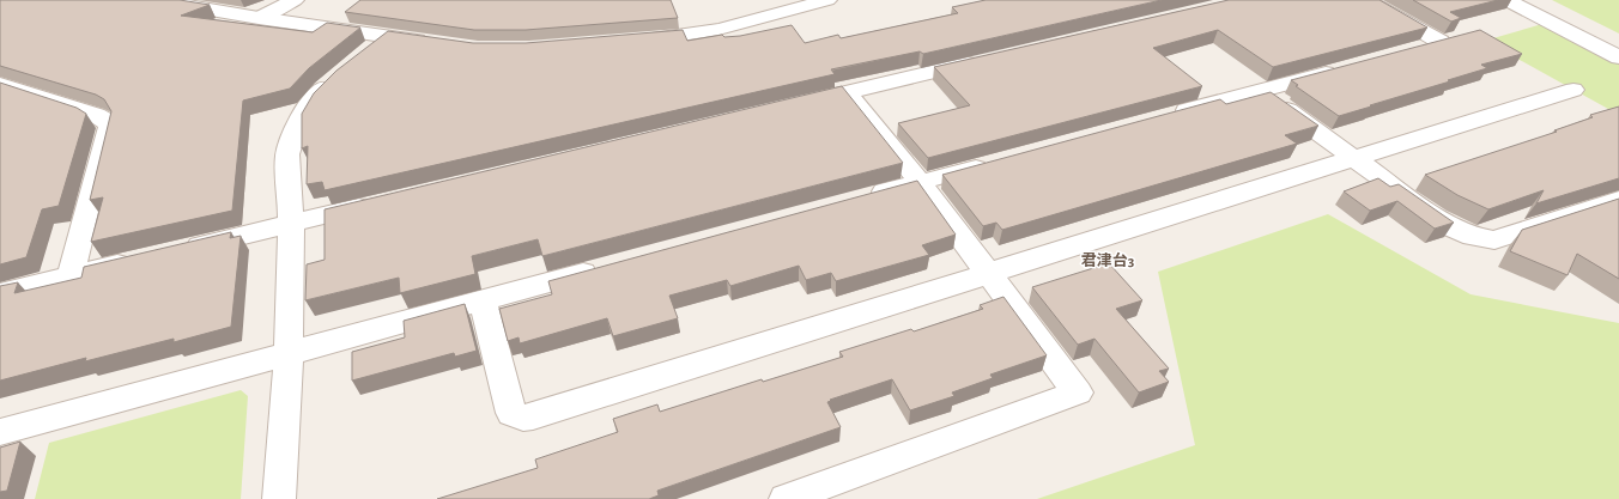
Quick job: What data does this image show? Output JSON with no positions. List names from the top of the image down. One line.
{"districts":["君津台3"]}
